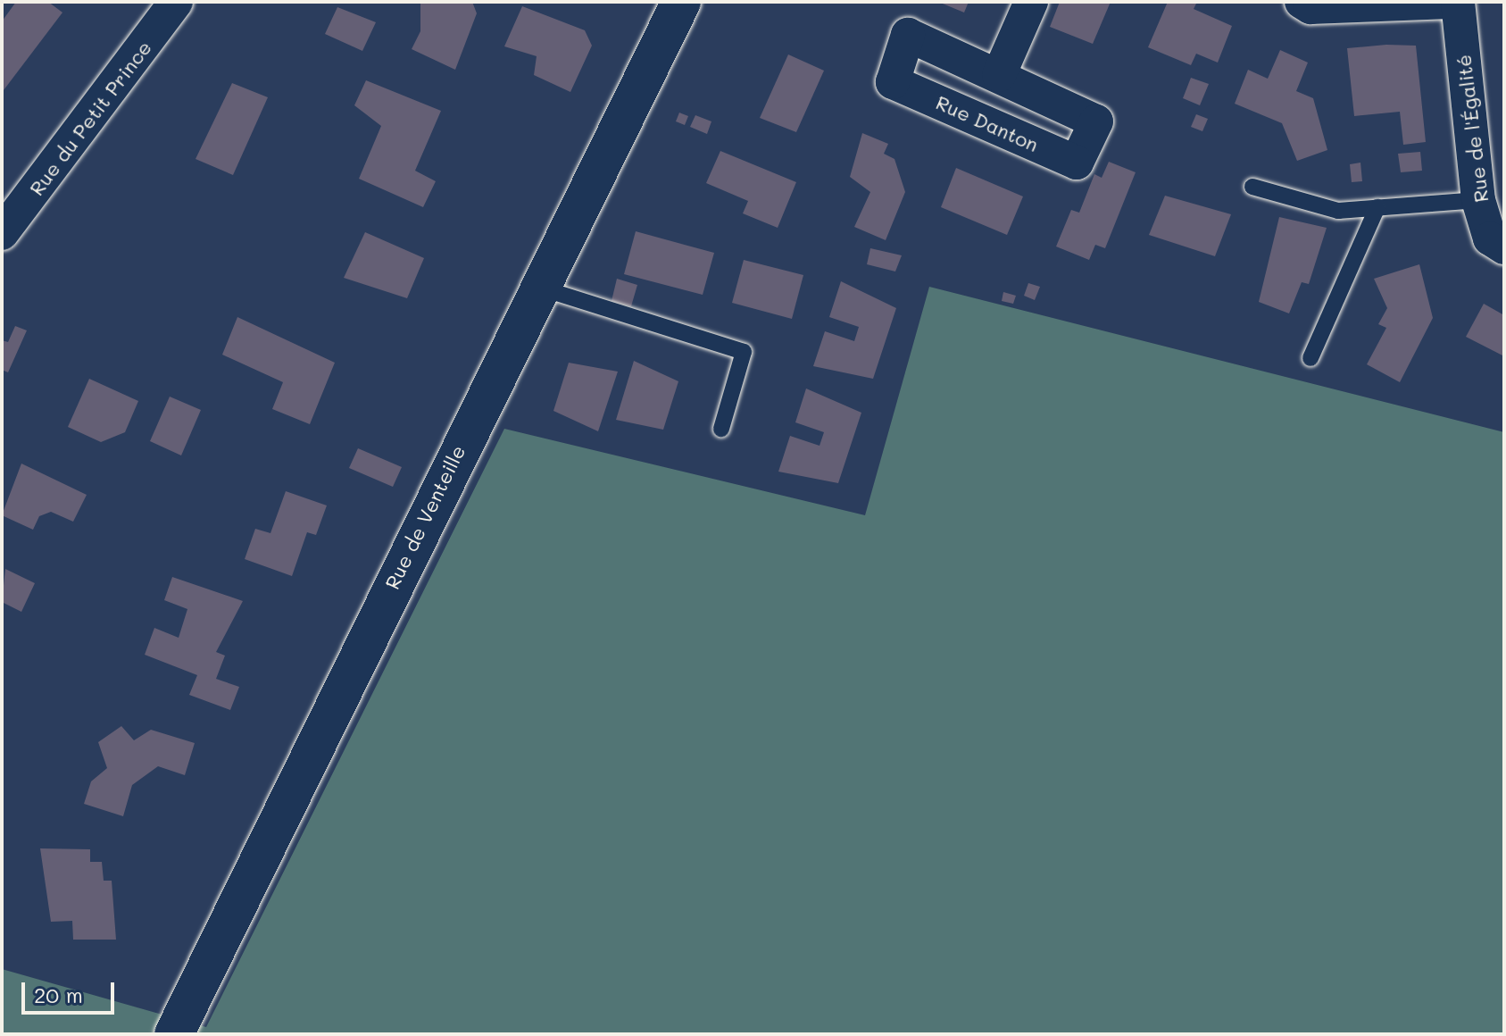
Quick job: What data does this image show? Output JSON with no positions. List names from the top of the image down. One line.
{"streets":{"street":["Rue du Petit Prince","Rue Danton","Rue de l'Égalité","Rue de Venteille"]},"scale_bar":"20 m"}
